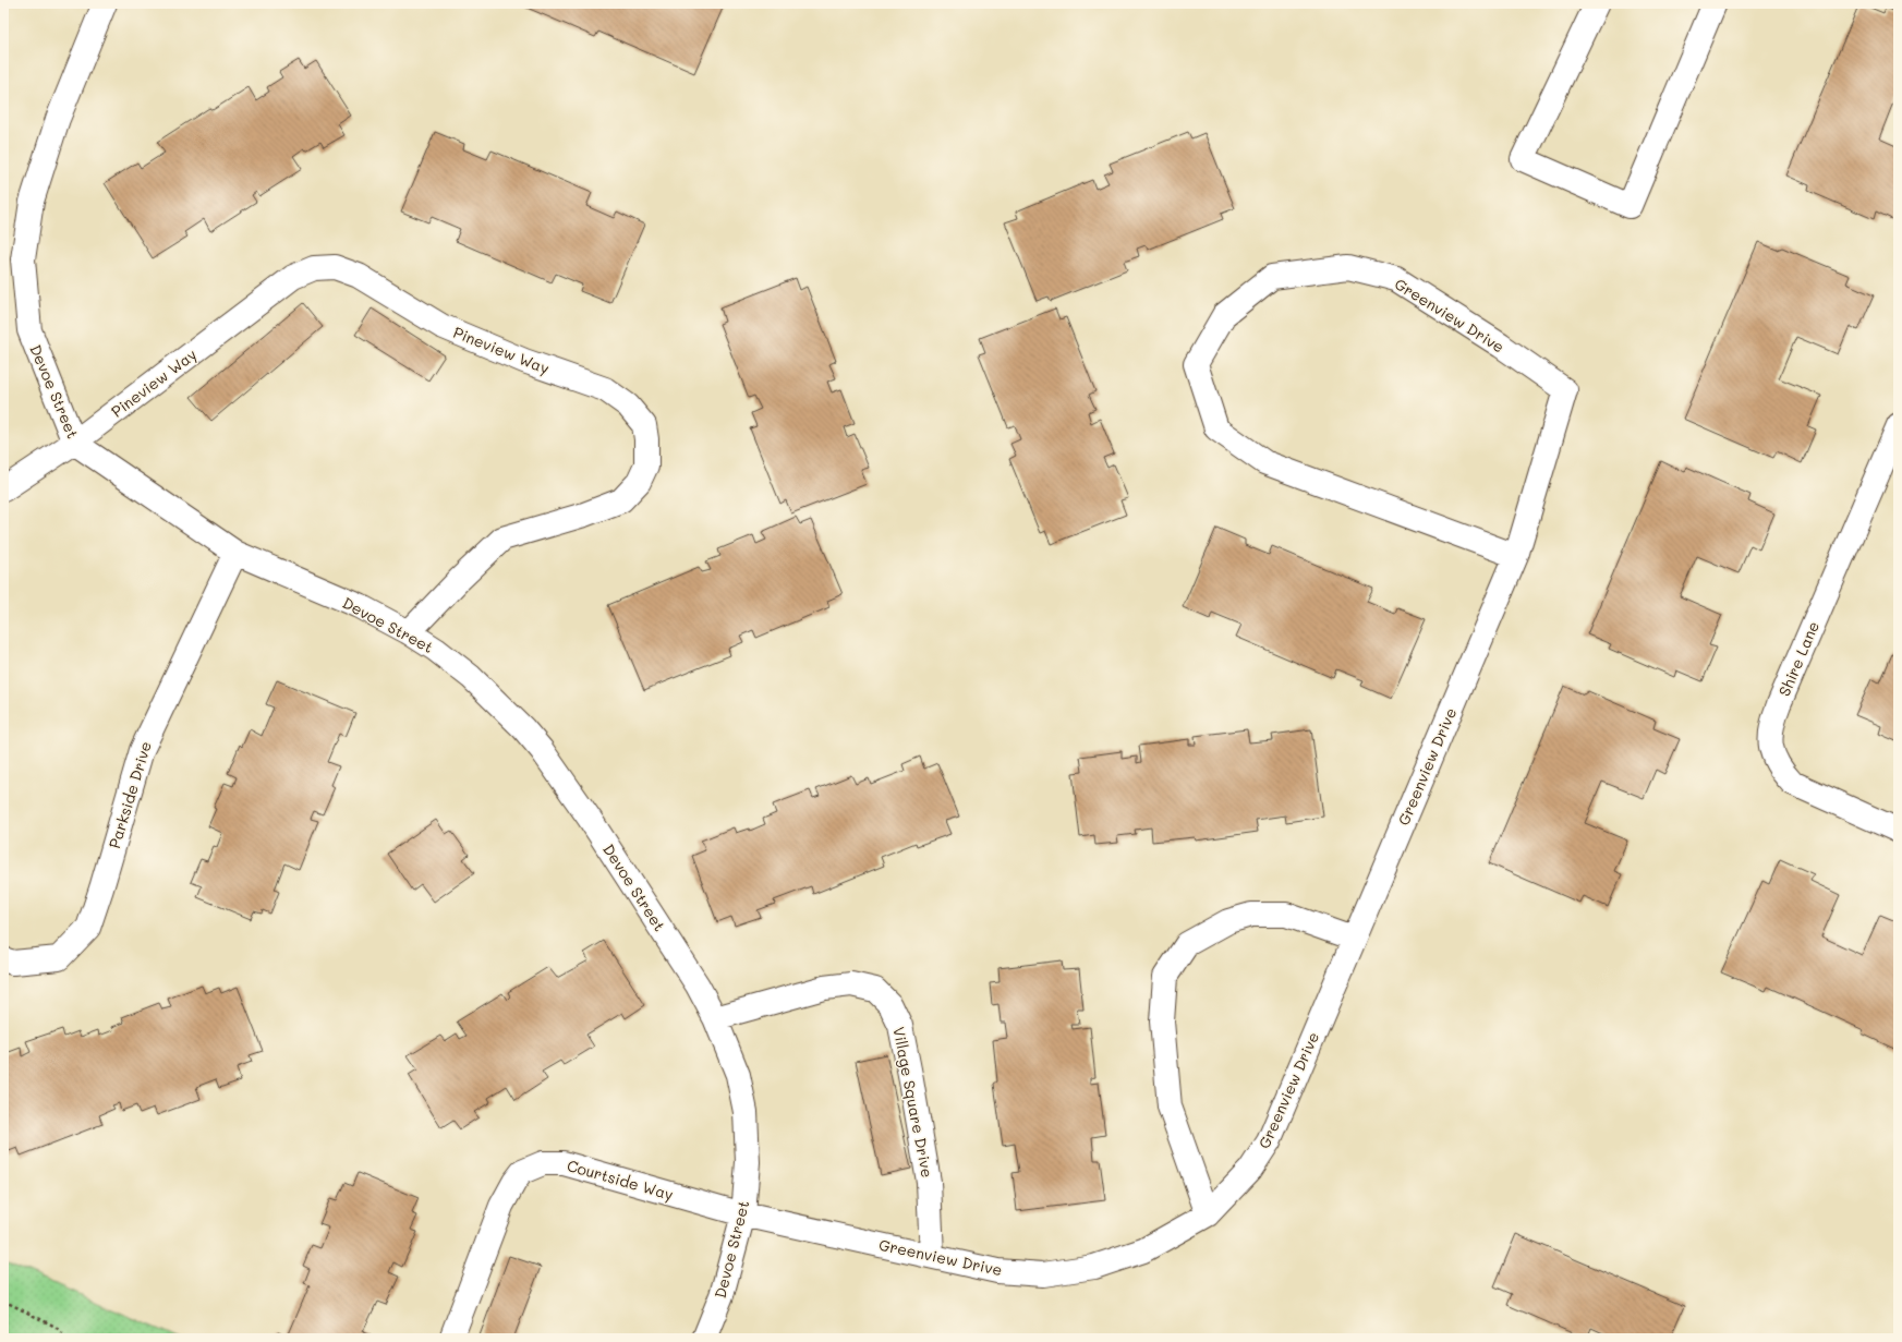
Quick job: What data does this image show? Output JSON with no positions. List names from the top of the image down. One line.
{"streets":{"street":["Greenview Drive","Pineview Way","Devoe Street","Shire Lane","Parkside Drive","Village Square Drive","Courtside Way"]},"crossings":[["Greenview Drive","Devoe Street"],["Greenview Drive","Village Square Drive"],["Greenview Drive","Courtside Way"],["Pineview Way","Devoe Street"],["Devoe Street","Parkside Drive"],["Devoe Street","Village Square Drive"],["Devoe Street","Courtside Way"]]}
